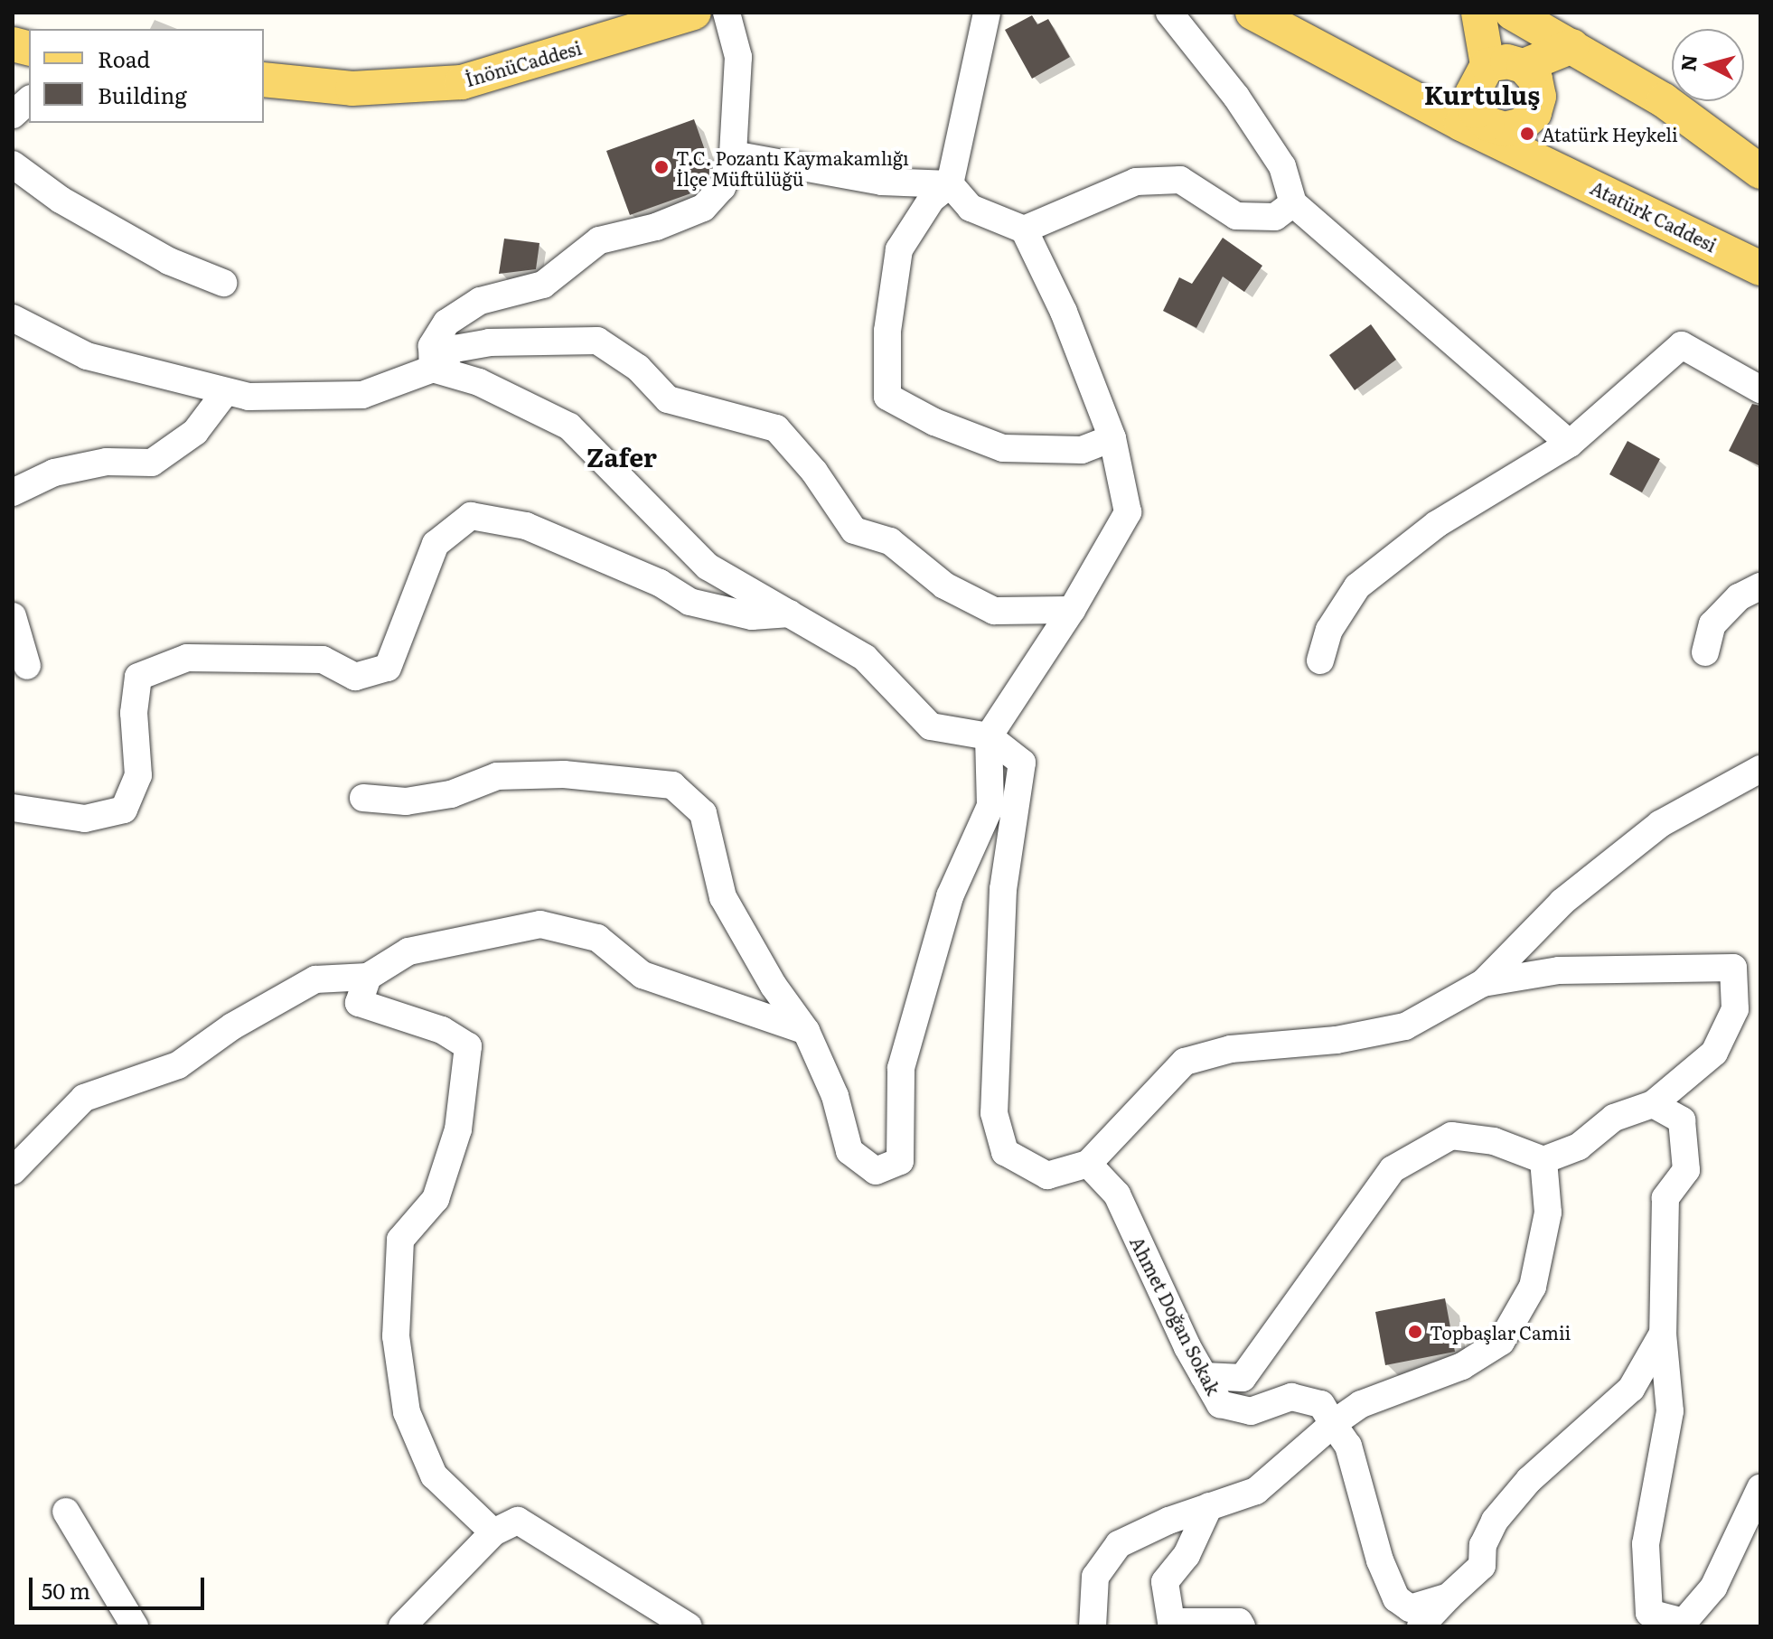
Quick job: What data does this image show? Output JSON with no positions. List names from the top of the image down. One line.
{"streets":{"main road":["İnönüCaddesi","Atatürk Caddesi"],"street":["Ahmet Doğan Sokak"]},"districts":["Kurtuluş","Zafer"],"places":["Atatürk Heykeli","T.C. Pozantı Kaymakamlığı İlçe Müftülüğü","Topbaşlar Camii"],"legend":["Road","Building"],"scale_bar":"50 m","north":"left"}
